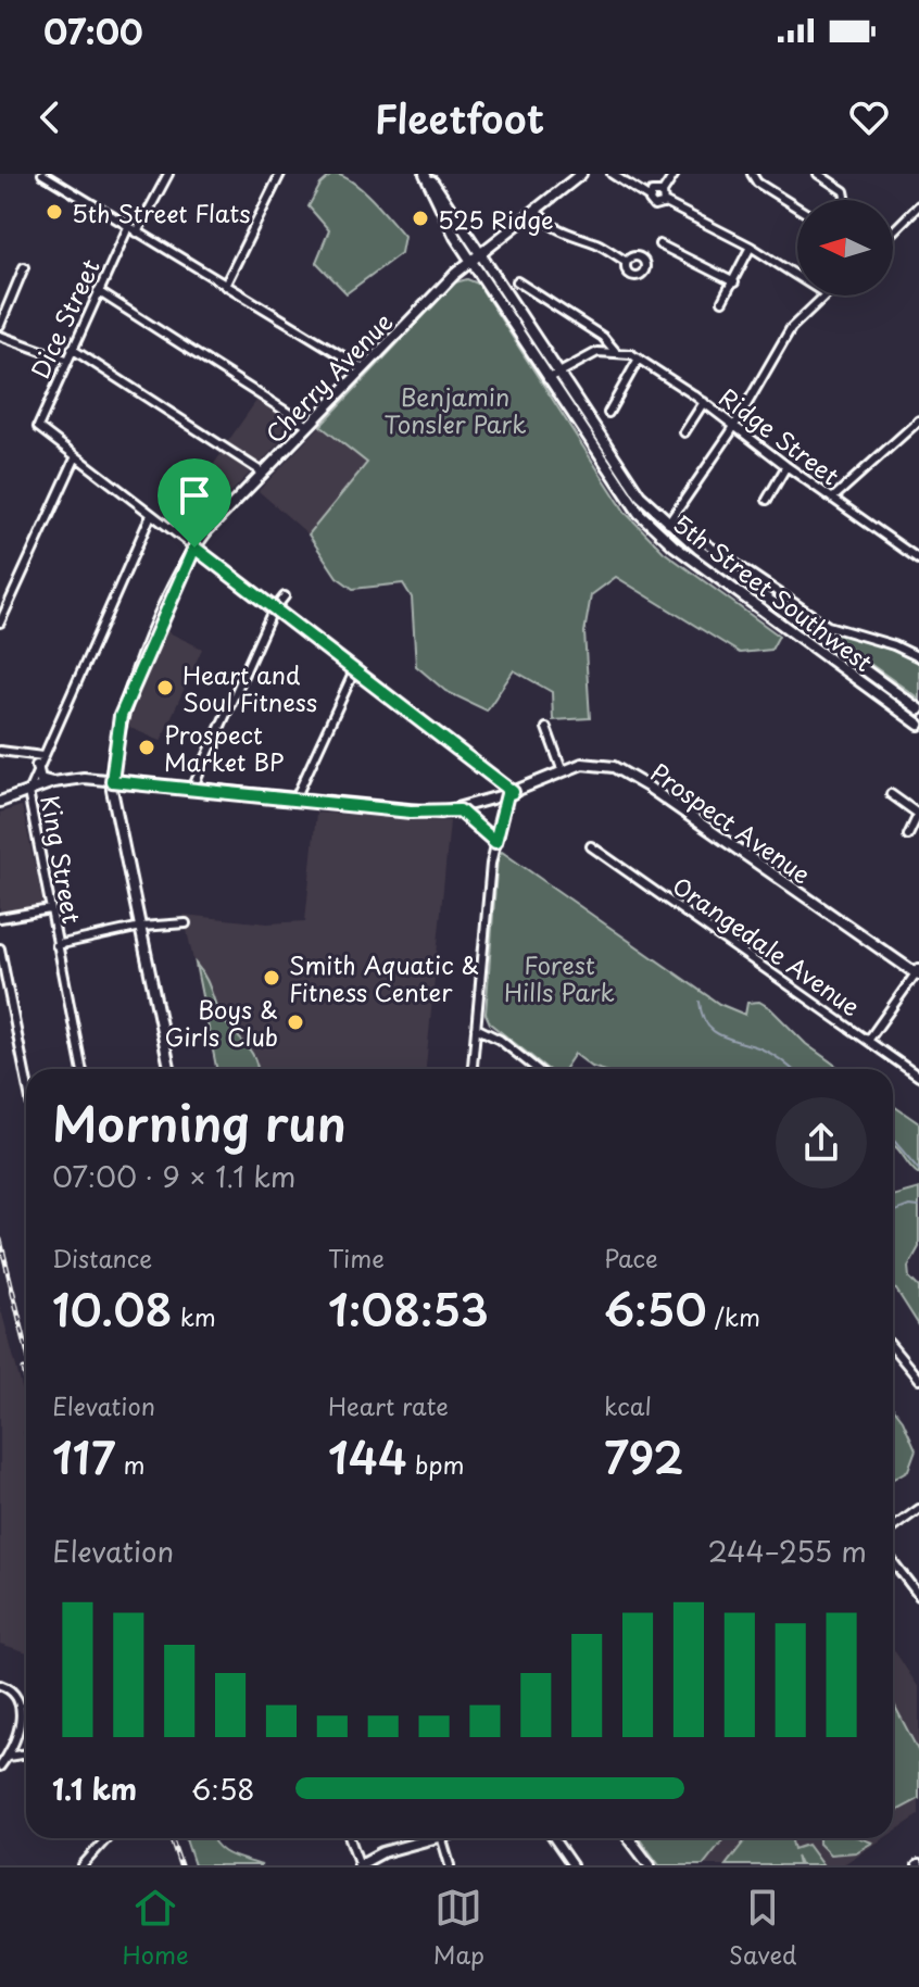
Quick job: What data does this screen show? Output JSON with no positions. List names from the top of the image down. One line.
{"streets":{"main road":["Cherry Avenue","5th Street Southwest","Prospect Avenue"],"street":["Dice Street","Ridge Street","King Street","Orangedale Avenue"]},"crossings":[["Cherry Avenue","5th Street Southwest"],["Cherry Avenue","Prospect Avenue"],["Prospect Avenue","King Street"]],"parks":["Benjamin Tonsler Park","Forest Hills Park"],"places":["5th Street Flats","525 Ridge","Heart and Soul Fitness","Prospect Market BP","Smith Aquatic & Fitness Center","Boys & Girls Club"],"north":"left","page":{"status":"07:00","header":"Fleetfoot","heading":["Morning run","07:00 · 9 × 1.1 km"],"stats":[["Distance","10.08 km"],["Time","1:08:53"],["Pace","6:50 /km"],["Elevation","117 m"],["Heart rate","144 bpm"],["kcal","792"]],"chart":["Elevation","244–255 m"],"list":[{"name":"1.1 km","note":"6:58"}],"tabs":["Home","Map","Saved"]}}
